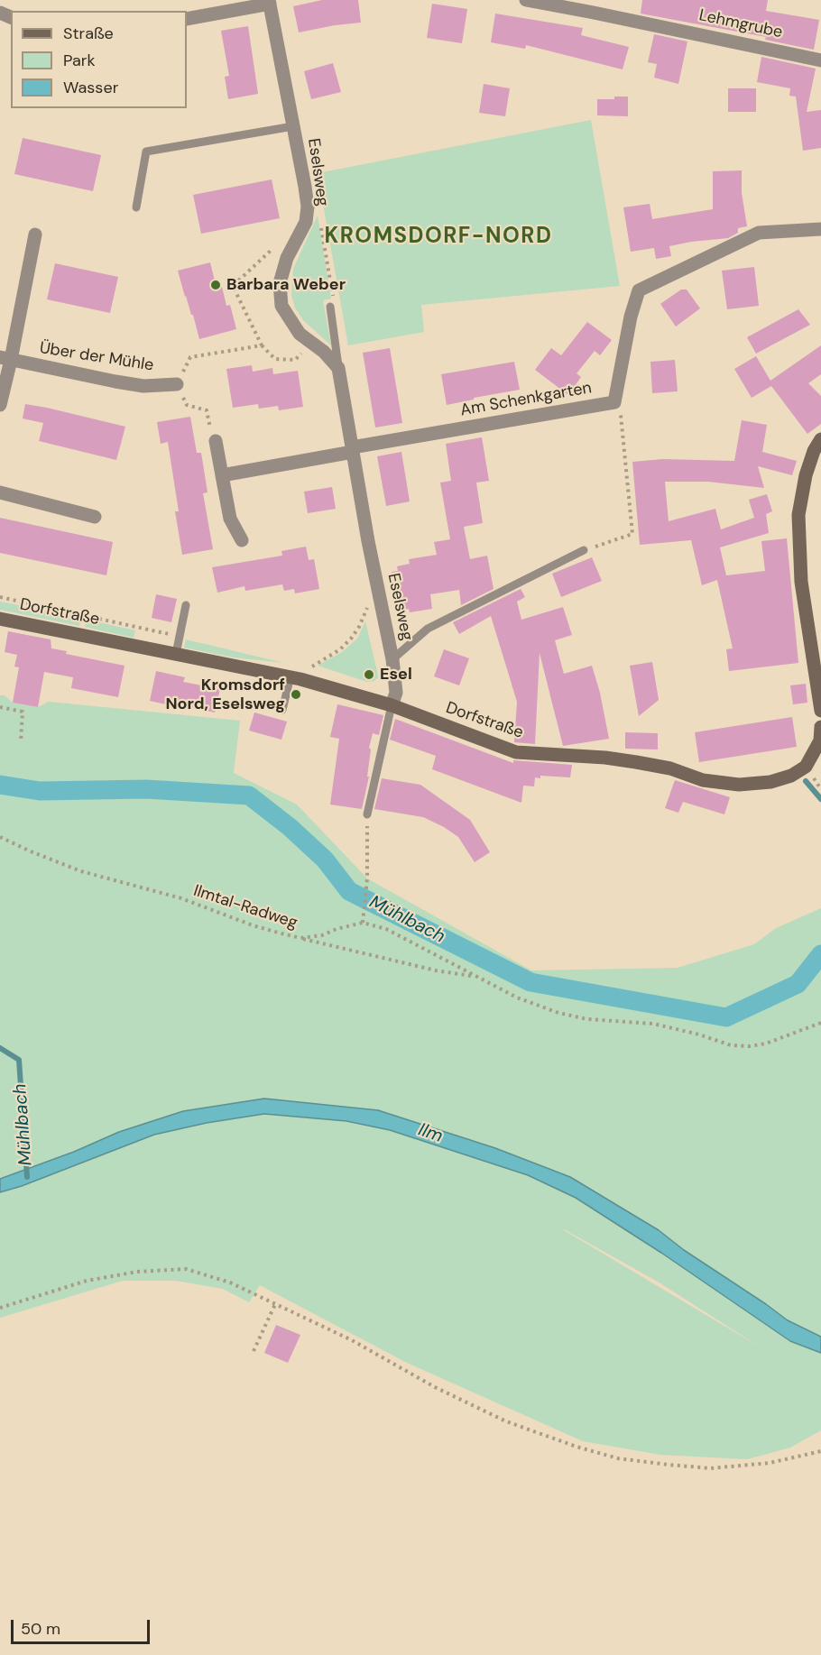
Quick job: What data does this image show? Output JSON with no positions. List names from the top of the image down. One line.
{"streets":{"street":["Lehmgrube","Eselsweg","Über der Mühle","Am Schenkgarten","Dorfstraße"],"path":["Ilmtal-Radweg"]},"crossings":[["Eselsweg","Am Schenkgarten"],["Eselsweg","Dorfstraße"]],"districts":["KROMSDORF-NORD"],"water":["Mühlbach","Ilm"],"places":["Barbara Weber","Esel","Kromsdorf Nord, Eselsweg"],"legend":["Straße","Park","Wasser"],"scale_bar":"50 m"}
